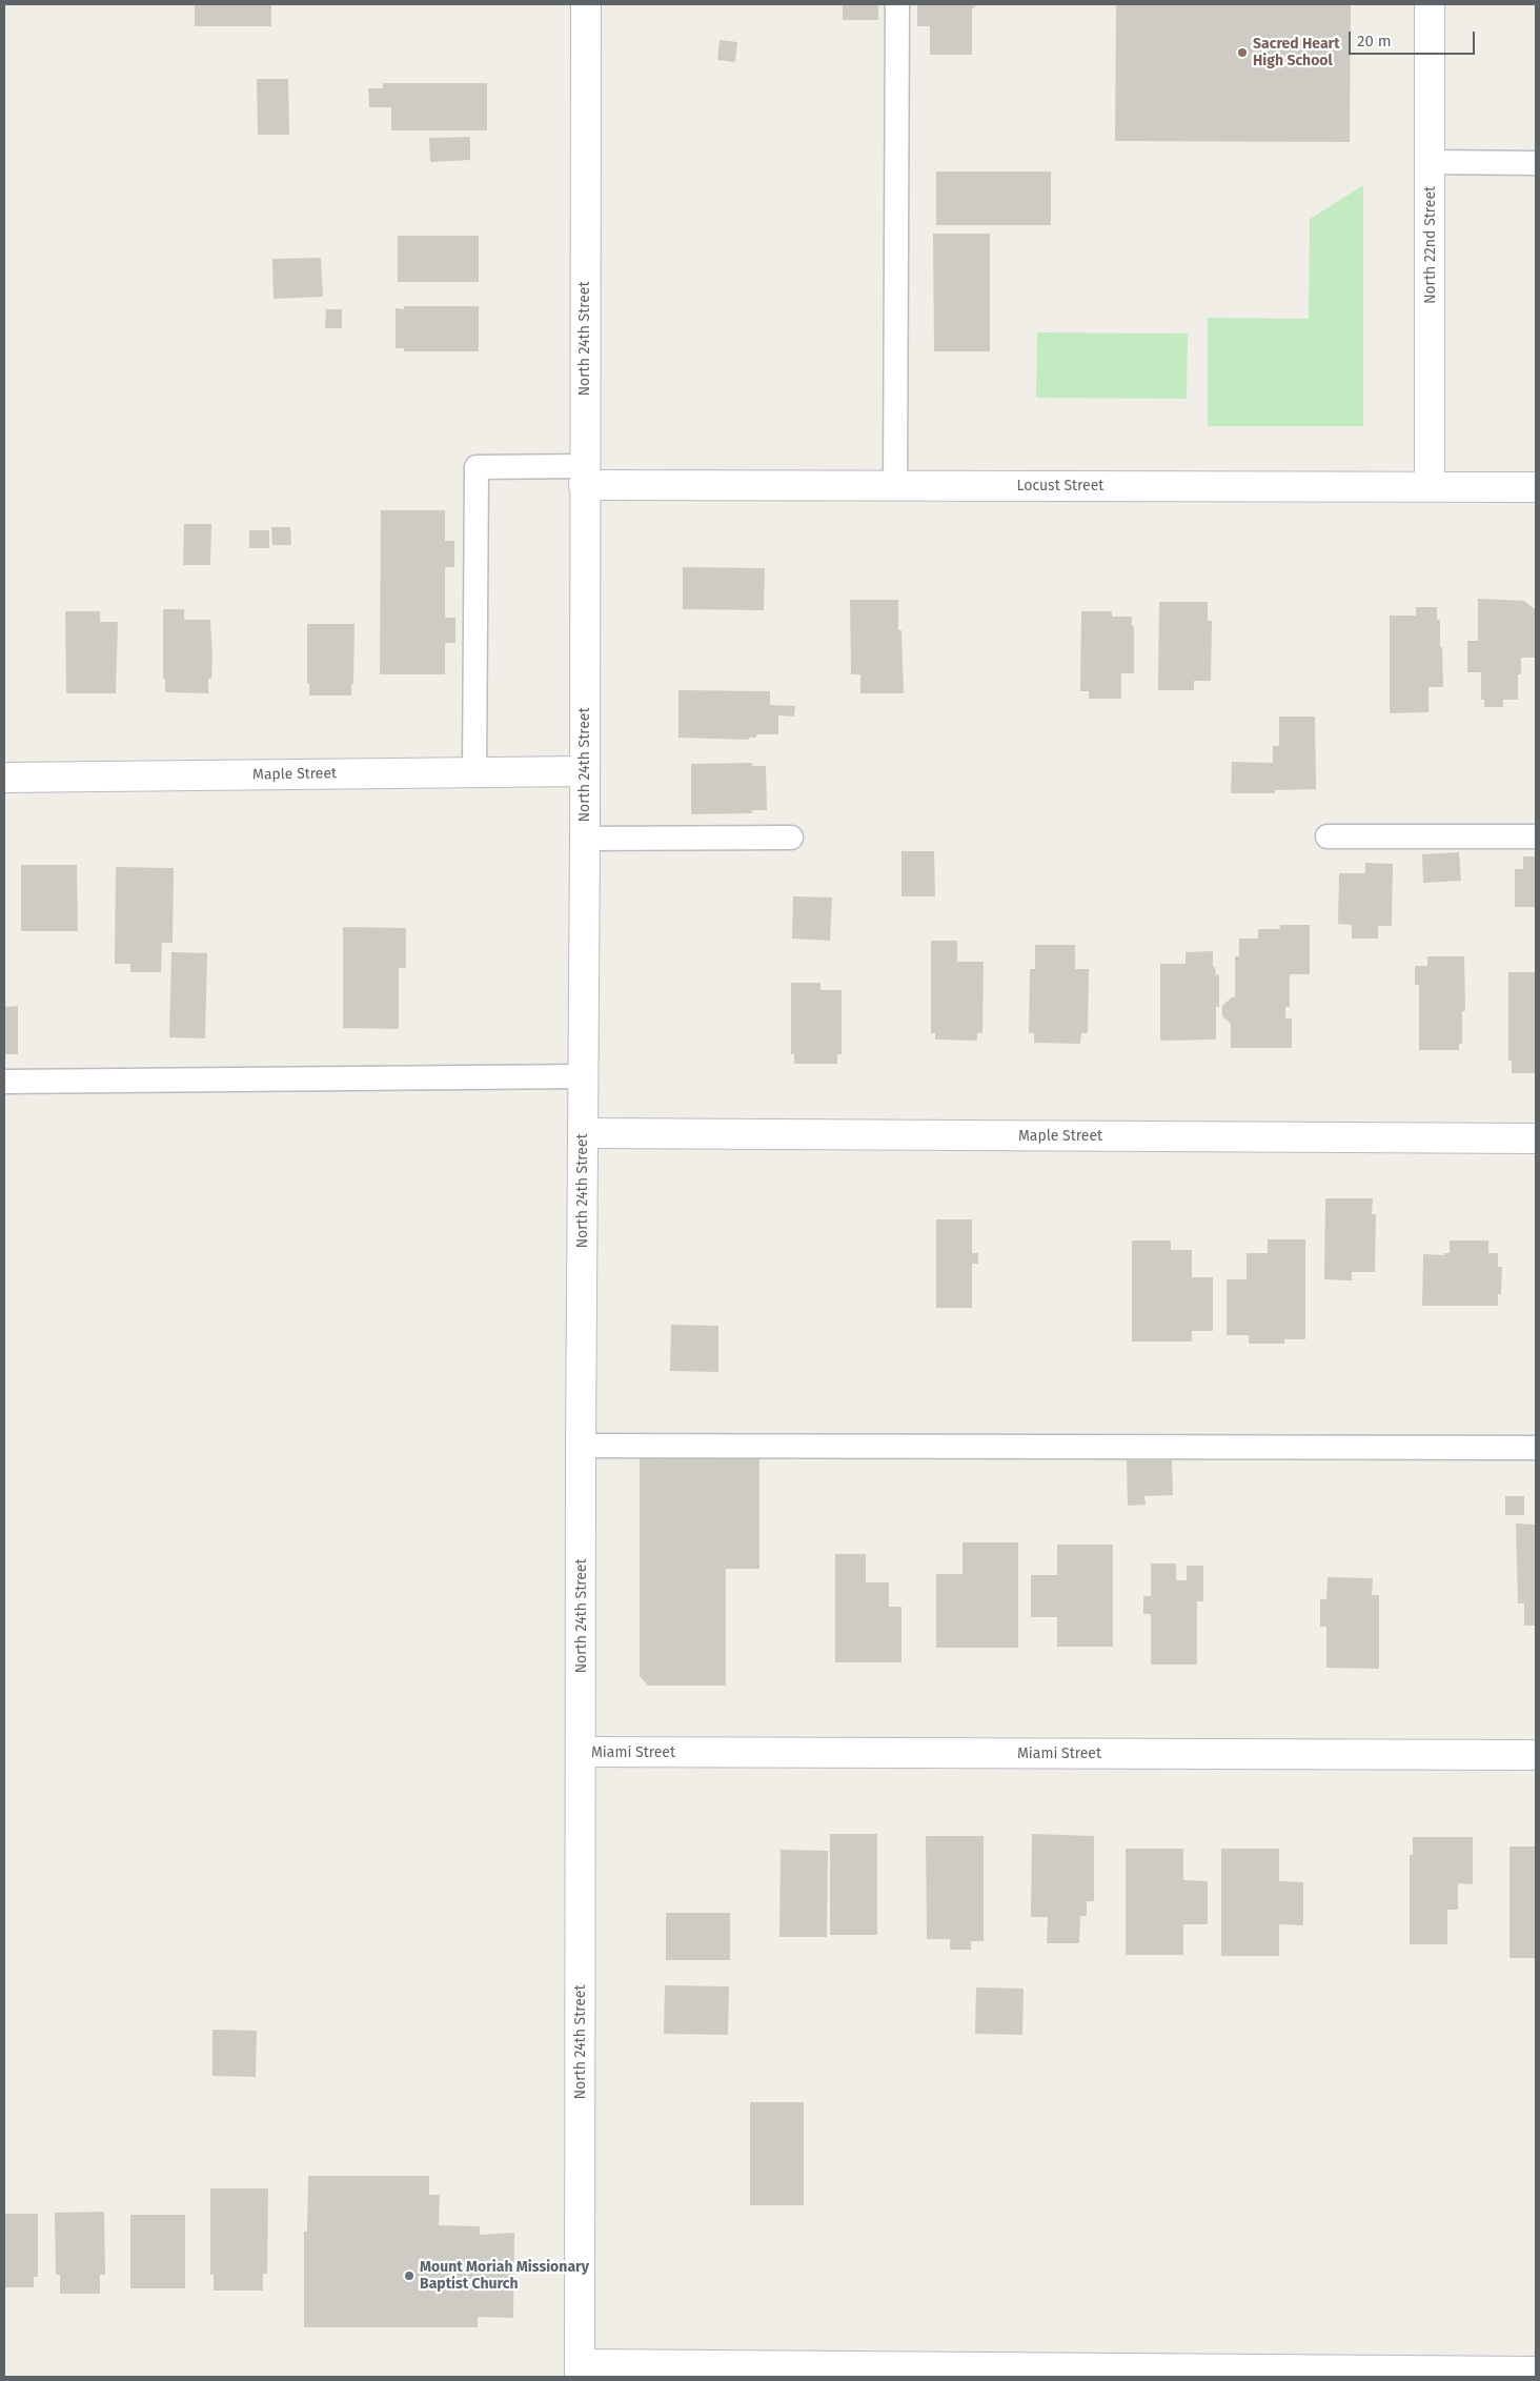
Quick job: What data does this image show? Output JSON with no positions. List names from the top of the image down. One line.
{"streets":{"street":["North 22nd Street","North 24th Street","Locust Street","Maple Street","Miami Street"]},"crossings":[["North 22nd Street","Locust Street"],["North 24th Street","Locust Street"],["North 24th Street","Maple Street"],["North 24th Street","Miami Street"]],"places":["Sacred Heart High School","Mount Moriah Missionary Baptist Church"],"scale_bar":"20 m"}
